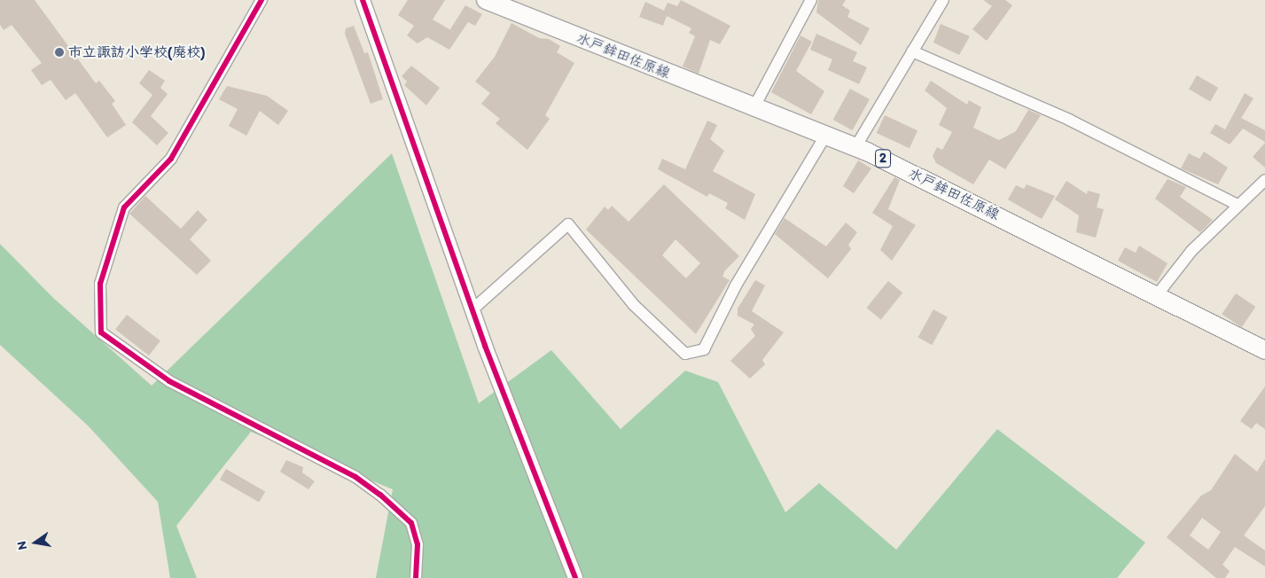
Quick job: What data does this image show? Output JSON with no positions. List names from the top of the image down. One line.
{"streets":{"main road":["水戸鉾田佐原線","2"]},"places":["市立諏訪小学校(廃校)"],"north":"left"}
